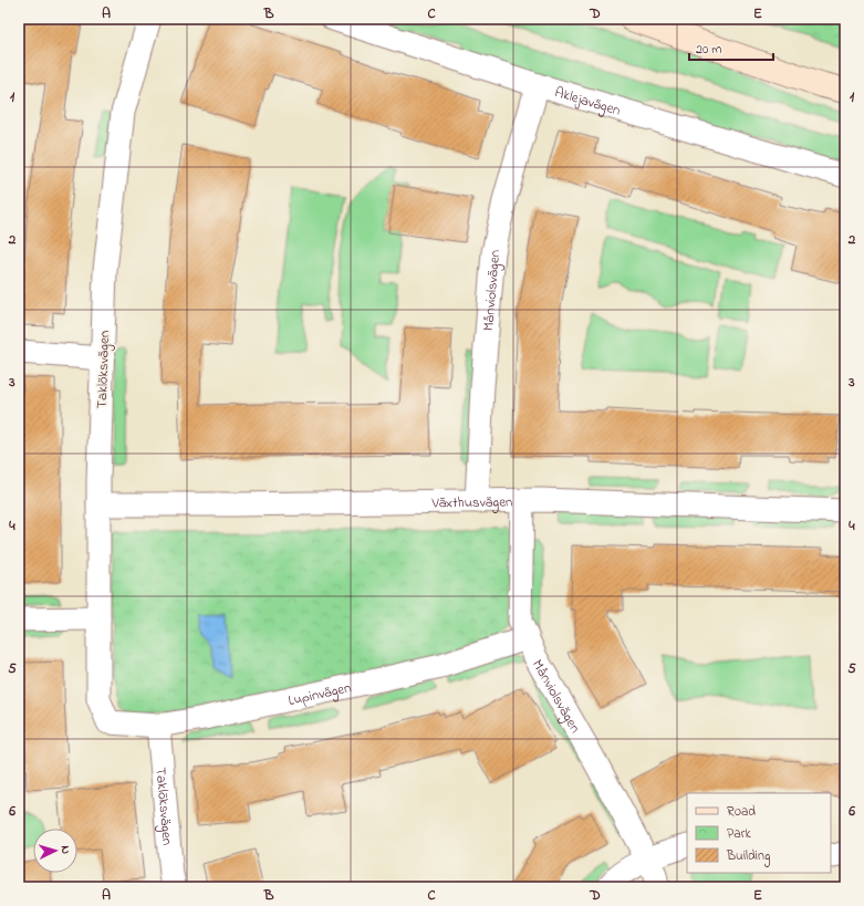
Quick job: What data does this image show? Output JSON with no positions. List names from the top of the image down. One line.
{"streets":{"street":["Aklejavägen","Månviolsvägen","Taklöksvägen","Växthusvägen","Lupinvägen"]},"crossings":[["Aklejavägen","Månviolsvägen"],["Månviolsvägen","Växthusvägen"],["Månviolsvägen","Lupinvägen"],["Taklöksvägen","Växthusvägen"],["Taklöksvägen","Lupinvägen"]],"legend":["Road","Park","Building"],"scale_bar":"20 m","north":"right","grid":{"columns":["A","B","C","D","E"],"rows":["1","2","3","4","5","6"]}}
